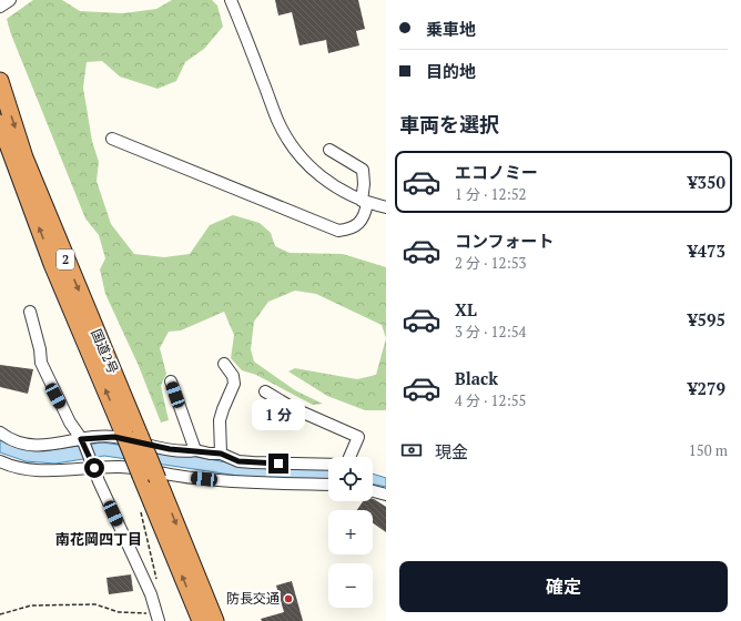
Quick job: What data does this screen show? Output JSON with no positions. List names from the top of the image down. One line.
{"streets":{"highway":["2","国道2号"]},"districts":["南花岡四丁目"],"places":["防長交通"],"page":{"banner":["乗車地","目的地"],"heading":"車両を選択","list":[{"name":"エコノミー","note":"1 分 · 12:52","value":"¥350"},{"name":"コンフォート","note":"2 分 · 12:53","value":"¥473"},{"name":"XL","note":"3 分 · 12:54","value":"¥595"},{"name":"Black","note":"4 分 · 12:55","value":"¥279"}],"bubble":"1 分","pay":["現金","150 m"],"map_buttons":["+","−"],"buttons":"確定"}}
